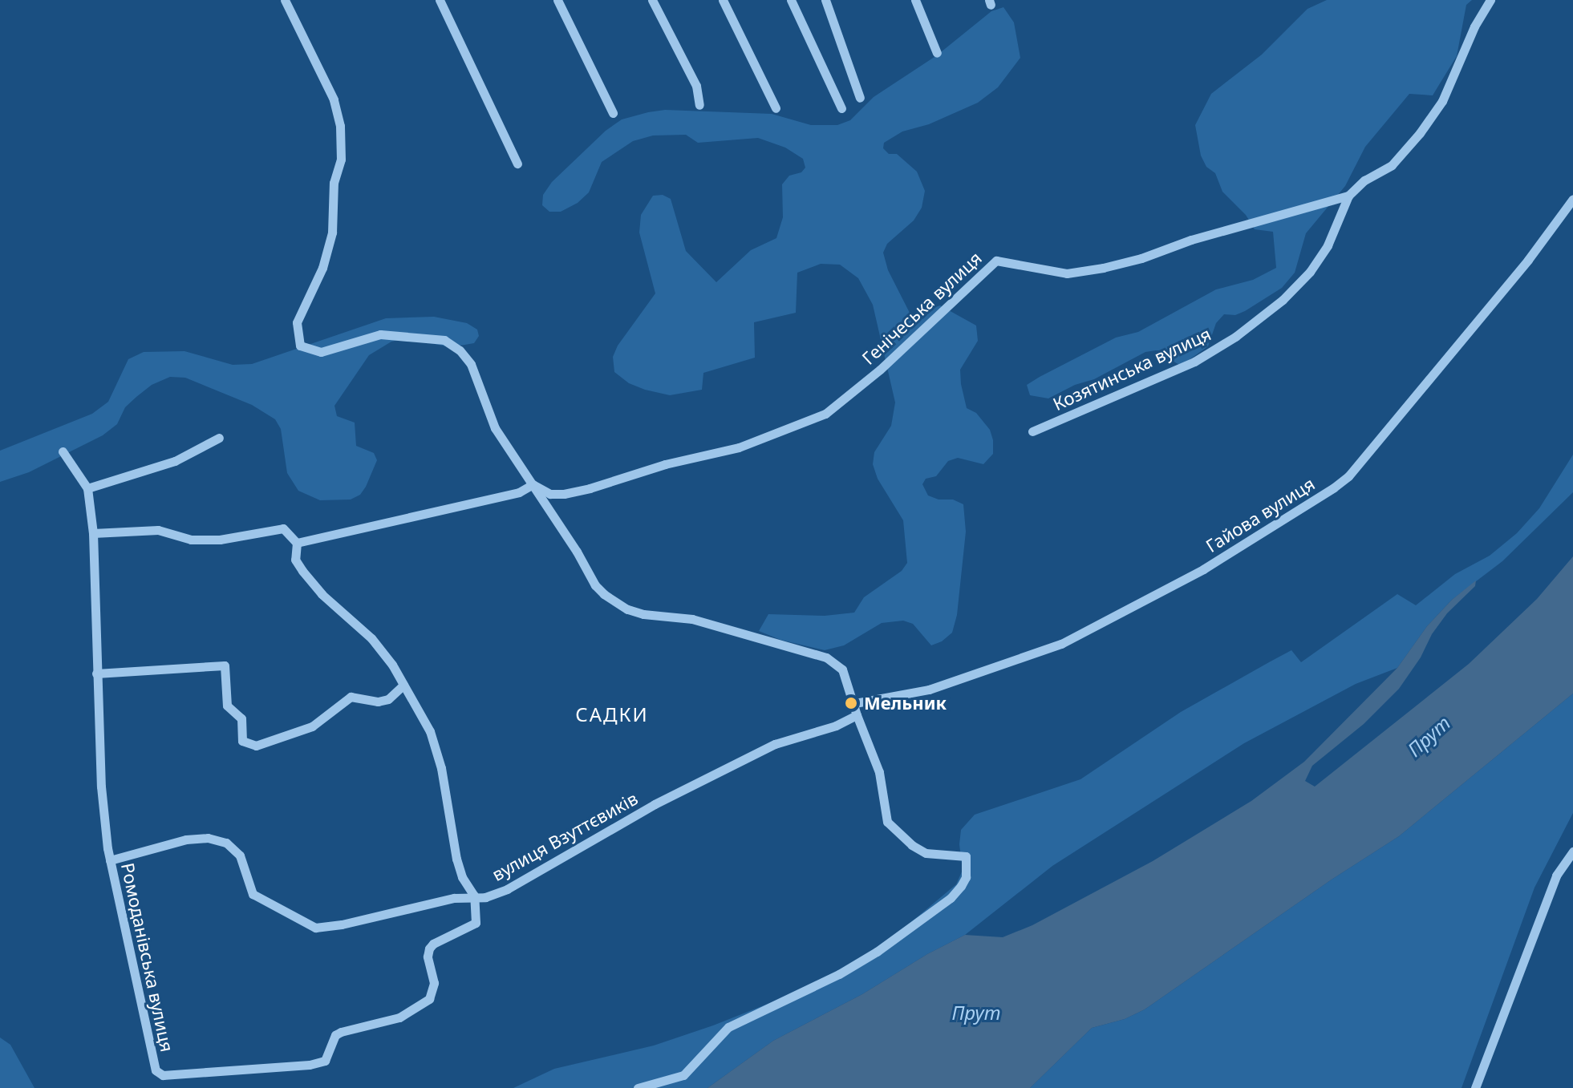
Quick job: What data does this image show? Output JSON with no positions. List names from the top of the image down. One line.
{"streets":{"street":["Генічеська вулиця","Козятинська вулиця","Гайова вулиця","вулиця Взуттєвиків","Ромоданівська вулиця"]},"crossings":[["Генічеська вулиця","Козятинська вулиця"],["вулиця Взуттєвиків","Ромоданівська вулиця"]],"districts":["САДКИ"],"water":["Прут"],"places":["Мельник"]}
